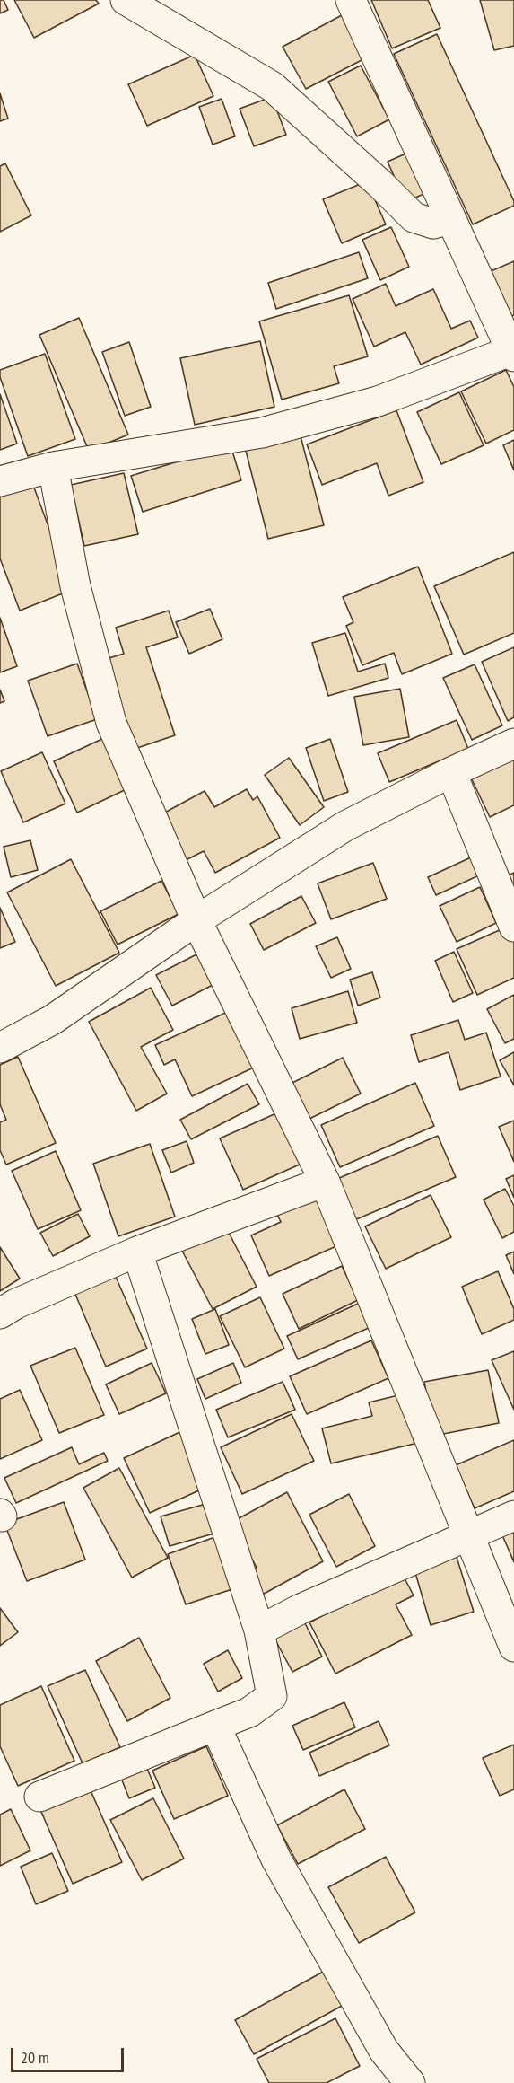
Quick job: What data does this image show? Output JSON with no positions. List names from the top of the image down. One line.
{"scale_bar":"20 m"}
